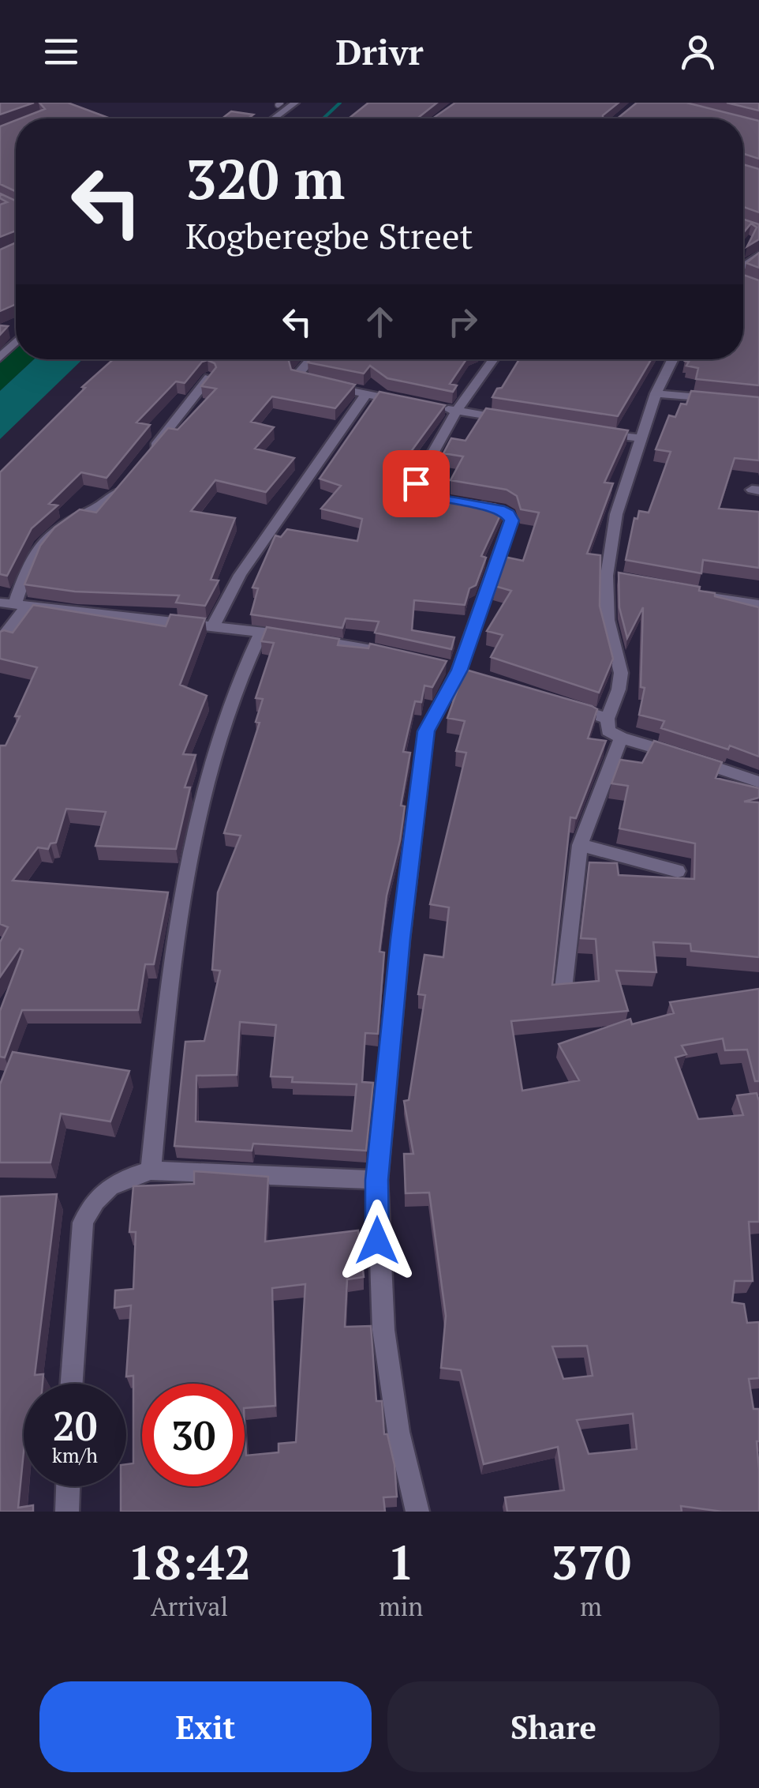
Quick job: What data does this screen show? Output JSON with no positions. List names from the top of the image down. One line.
{"page":{"header":"Drivr","turn":["320 m","Kogberegbe Street"],"speed":"20 km/h","limit":"30","eta":["18:42","Arrival","1","min","370","m"],"buttons":["Exit","Share"]}}
